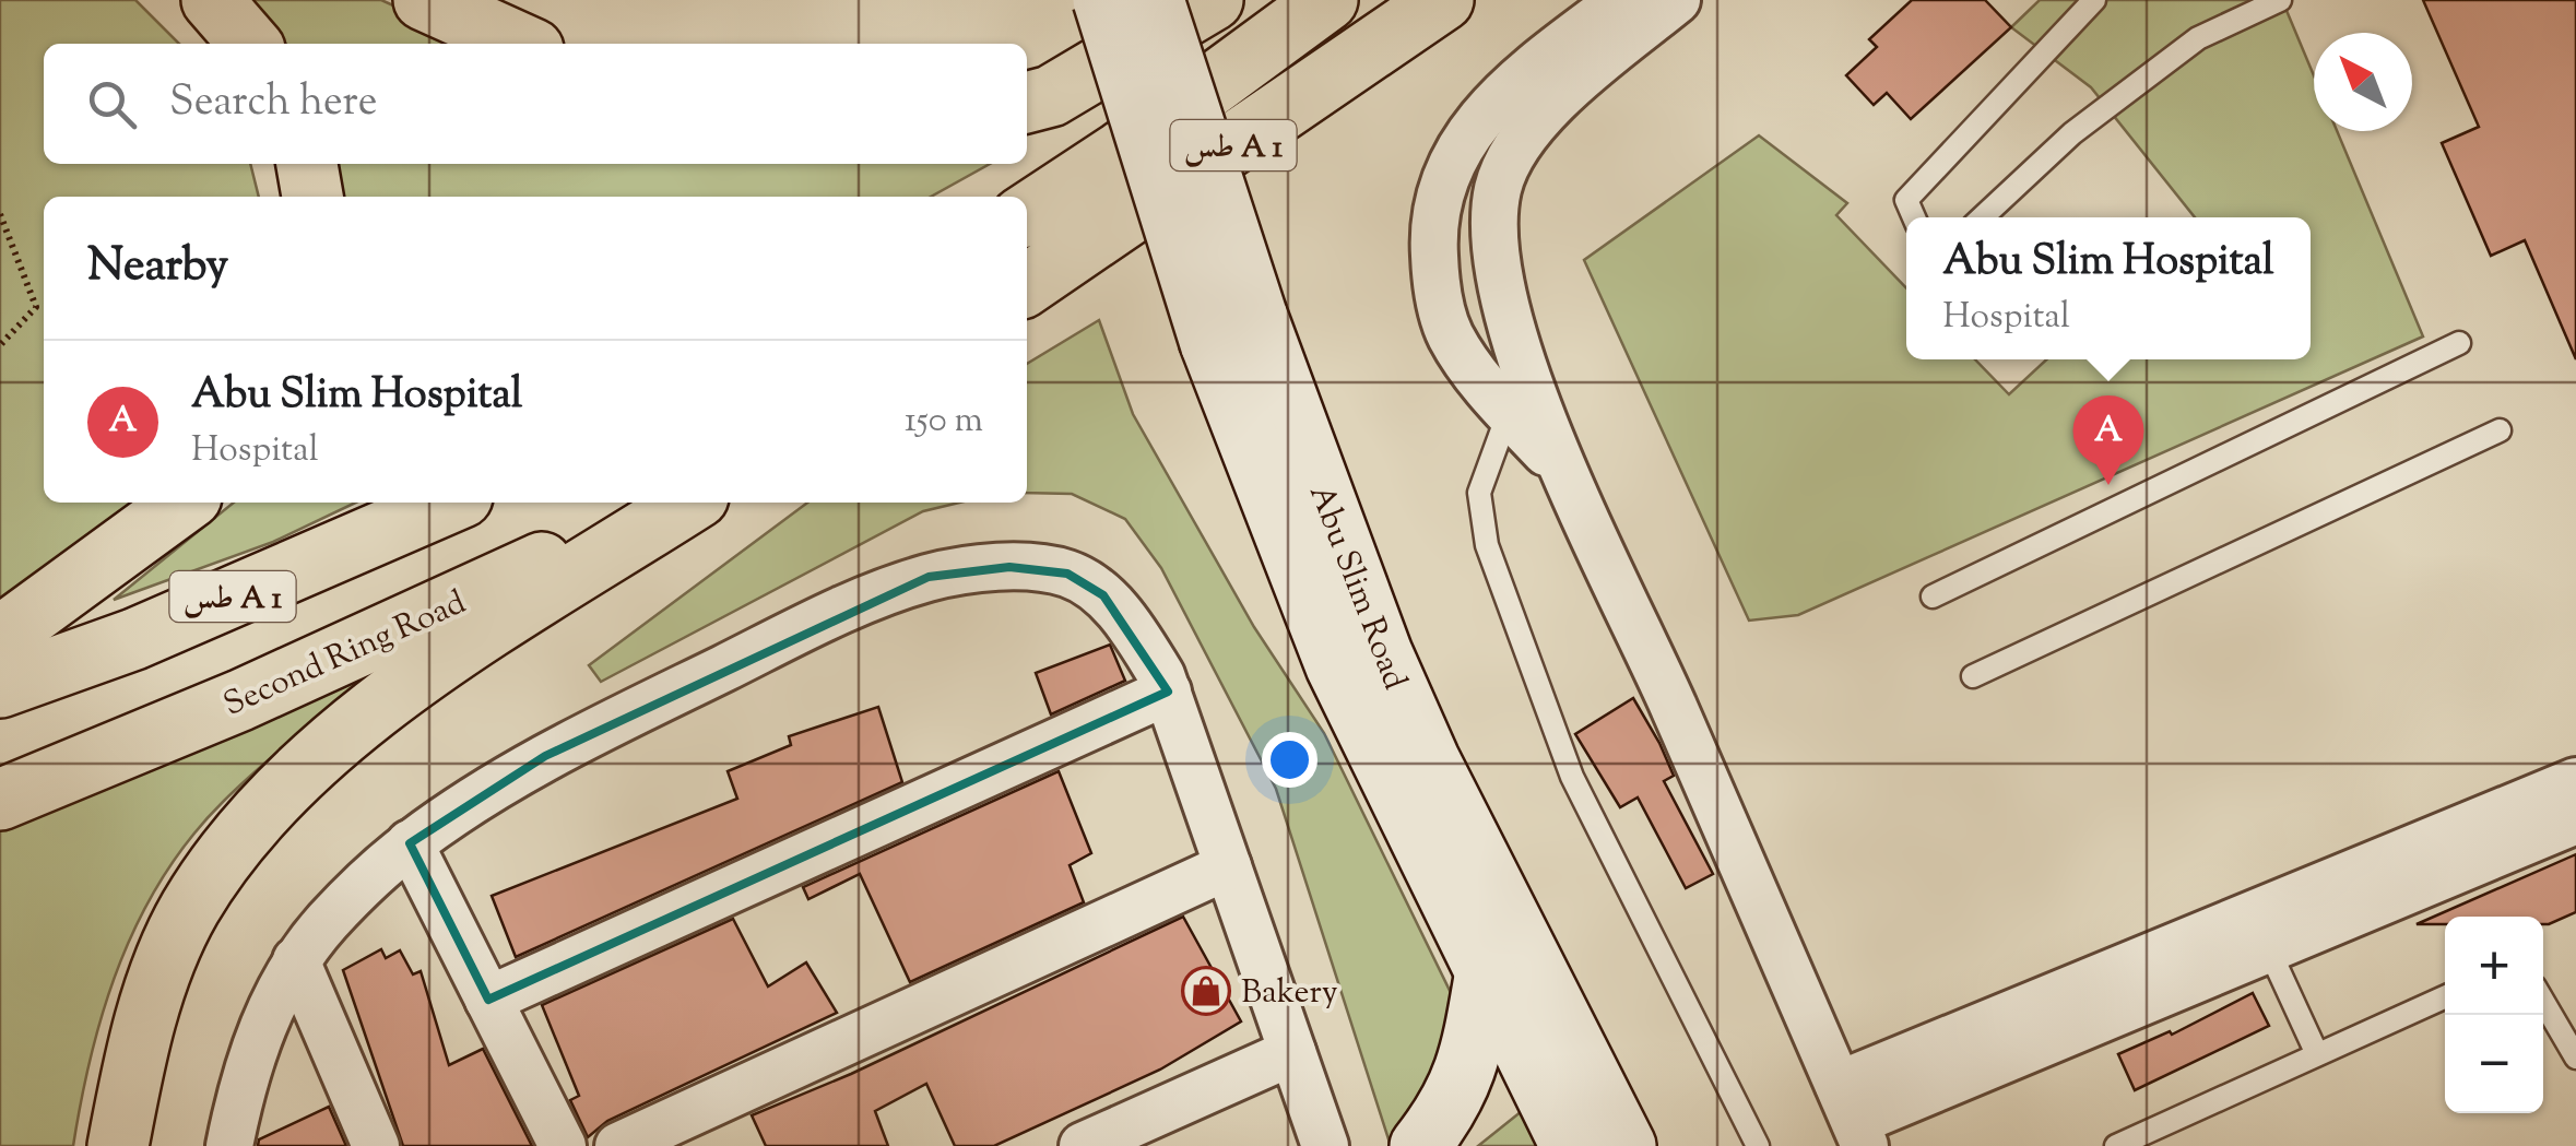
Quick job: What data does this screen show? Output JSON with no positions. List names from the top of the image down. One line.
{"streets":{"highway":["طس A 1","Second Ring Road"],"main road":["Abu Slim Road"]},"places":{"shop":["Bakery"]},"north":"top left","page":{"search":"Search here","heading":"Nearby","popup":["Abu Slim Hospital","Hospital"],"list":[{"mark":"A","name":"Abu Slim Hospital","note":"Hospital","value":"150 m"}],"pins":"A","map_buttons":["+","−"]}}
